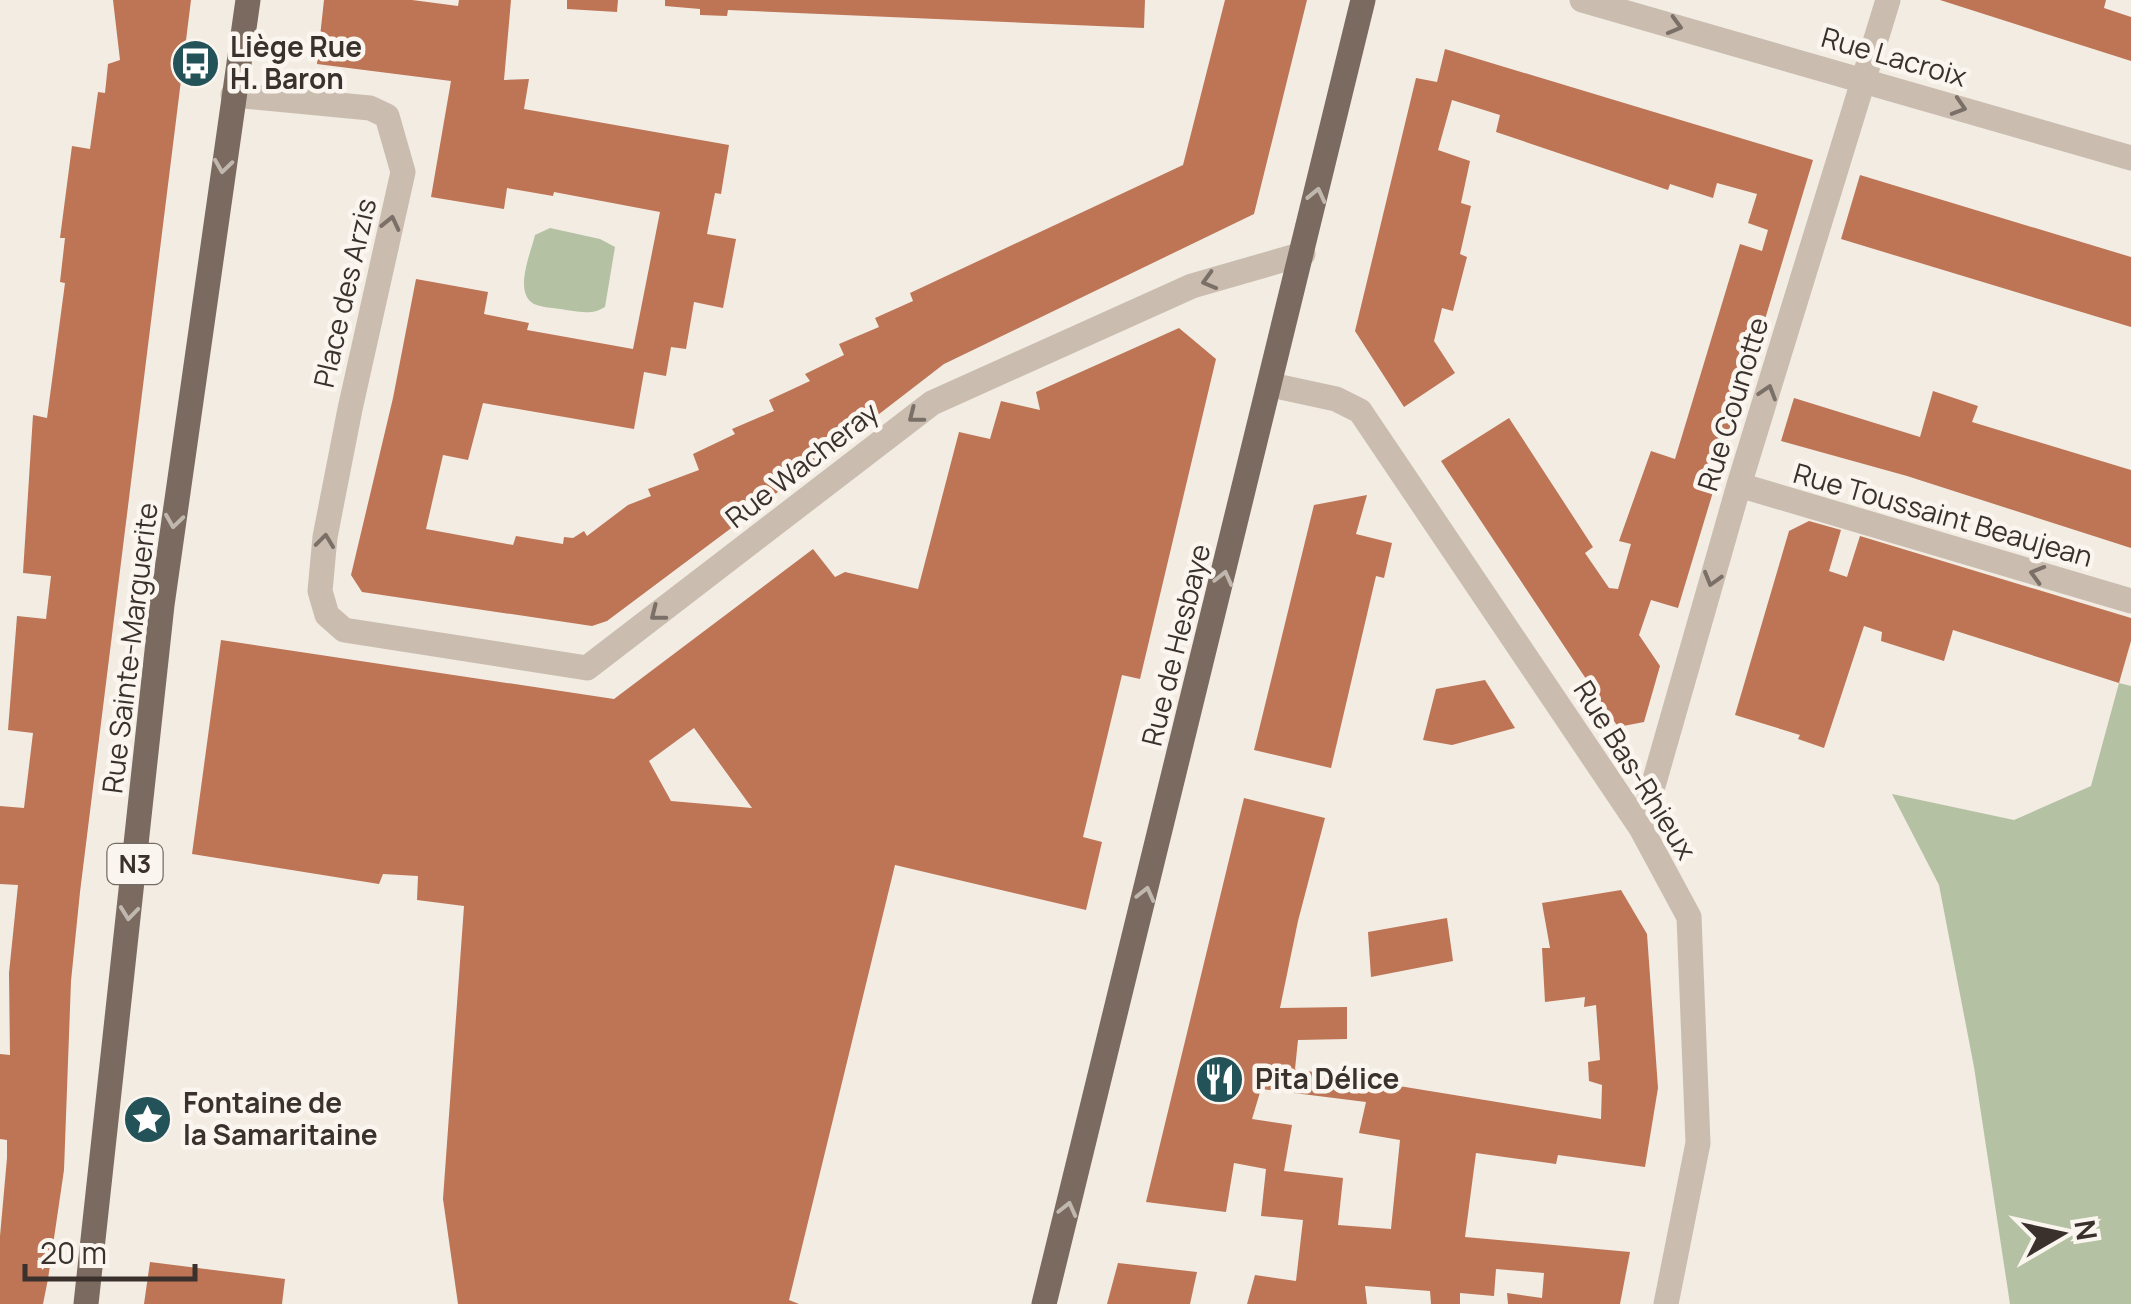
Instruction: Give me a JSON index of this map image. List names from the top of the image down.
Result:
{
  "streets": {
    "main road": ["Rue de Hesbaye", "Rue Sainte-Marguerite", "N3"],
    "street": [
      "Rue Lacroix",
      "Place des Arzis",
      "Rue Counotte",
      "Rue Wacheray",
      "Rue Toussaint Beaujean",
      "Rue Bas-Rhieux"
    ]
  },
  "crossings": [
    ["Rue Lacroix", "Rue Counotte"],
    ["Place des Arzis", "Rue Wacheray"],
    ["Place des Arzis", "Rue Sainte-Marguerite"],
    ["Rue Counotte", "Rue Toussaint Beaujean"],
    ["Rue Counotte", "Rue Bas-Rhieux"],
    ["Rue Wacheray", "Rue de Hesbaye"],
    ["Rue de Hesbaye", "Rue Bas-Rhieux"]
  ],
  "one_way": [
    "Rue Lacroix",
    "Rue Wacheray",
    "Rue Toussaint Beaujean",
    "Rue de Hesbaye",
    "Rue Sainte-Marguerite"
  ],
  "places": {
    "bus stop": ["Liège Rue H. Baron"],
    "restaurant": ["Pita Délice"],
    "place": ["Fontaine de la Samaritaine"]
  },
  "scale_bar": "20 m",
  "north": "right"
}
